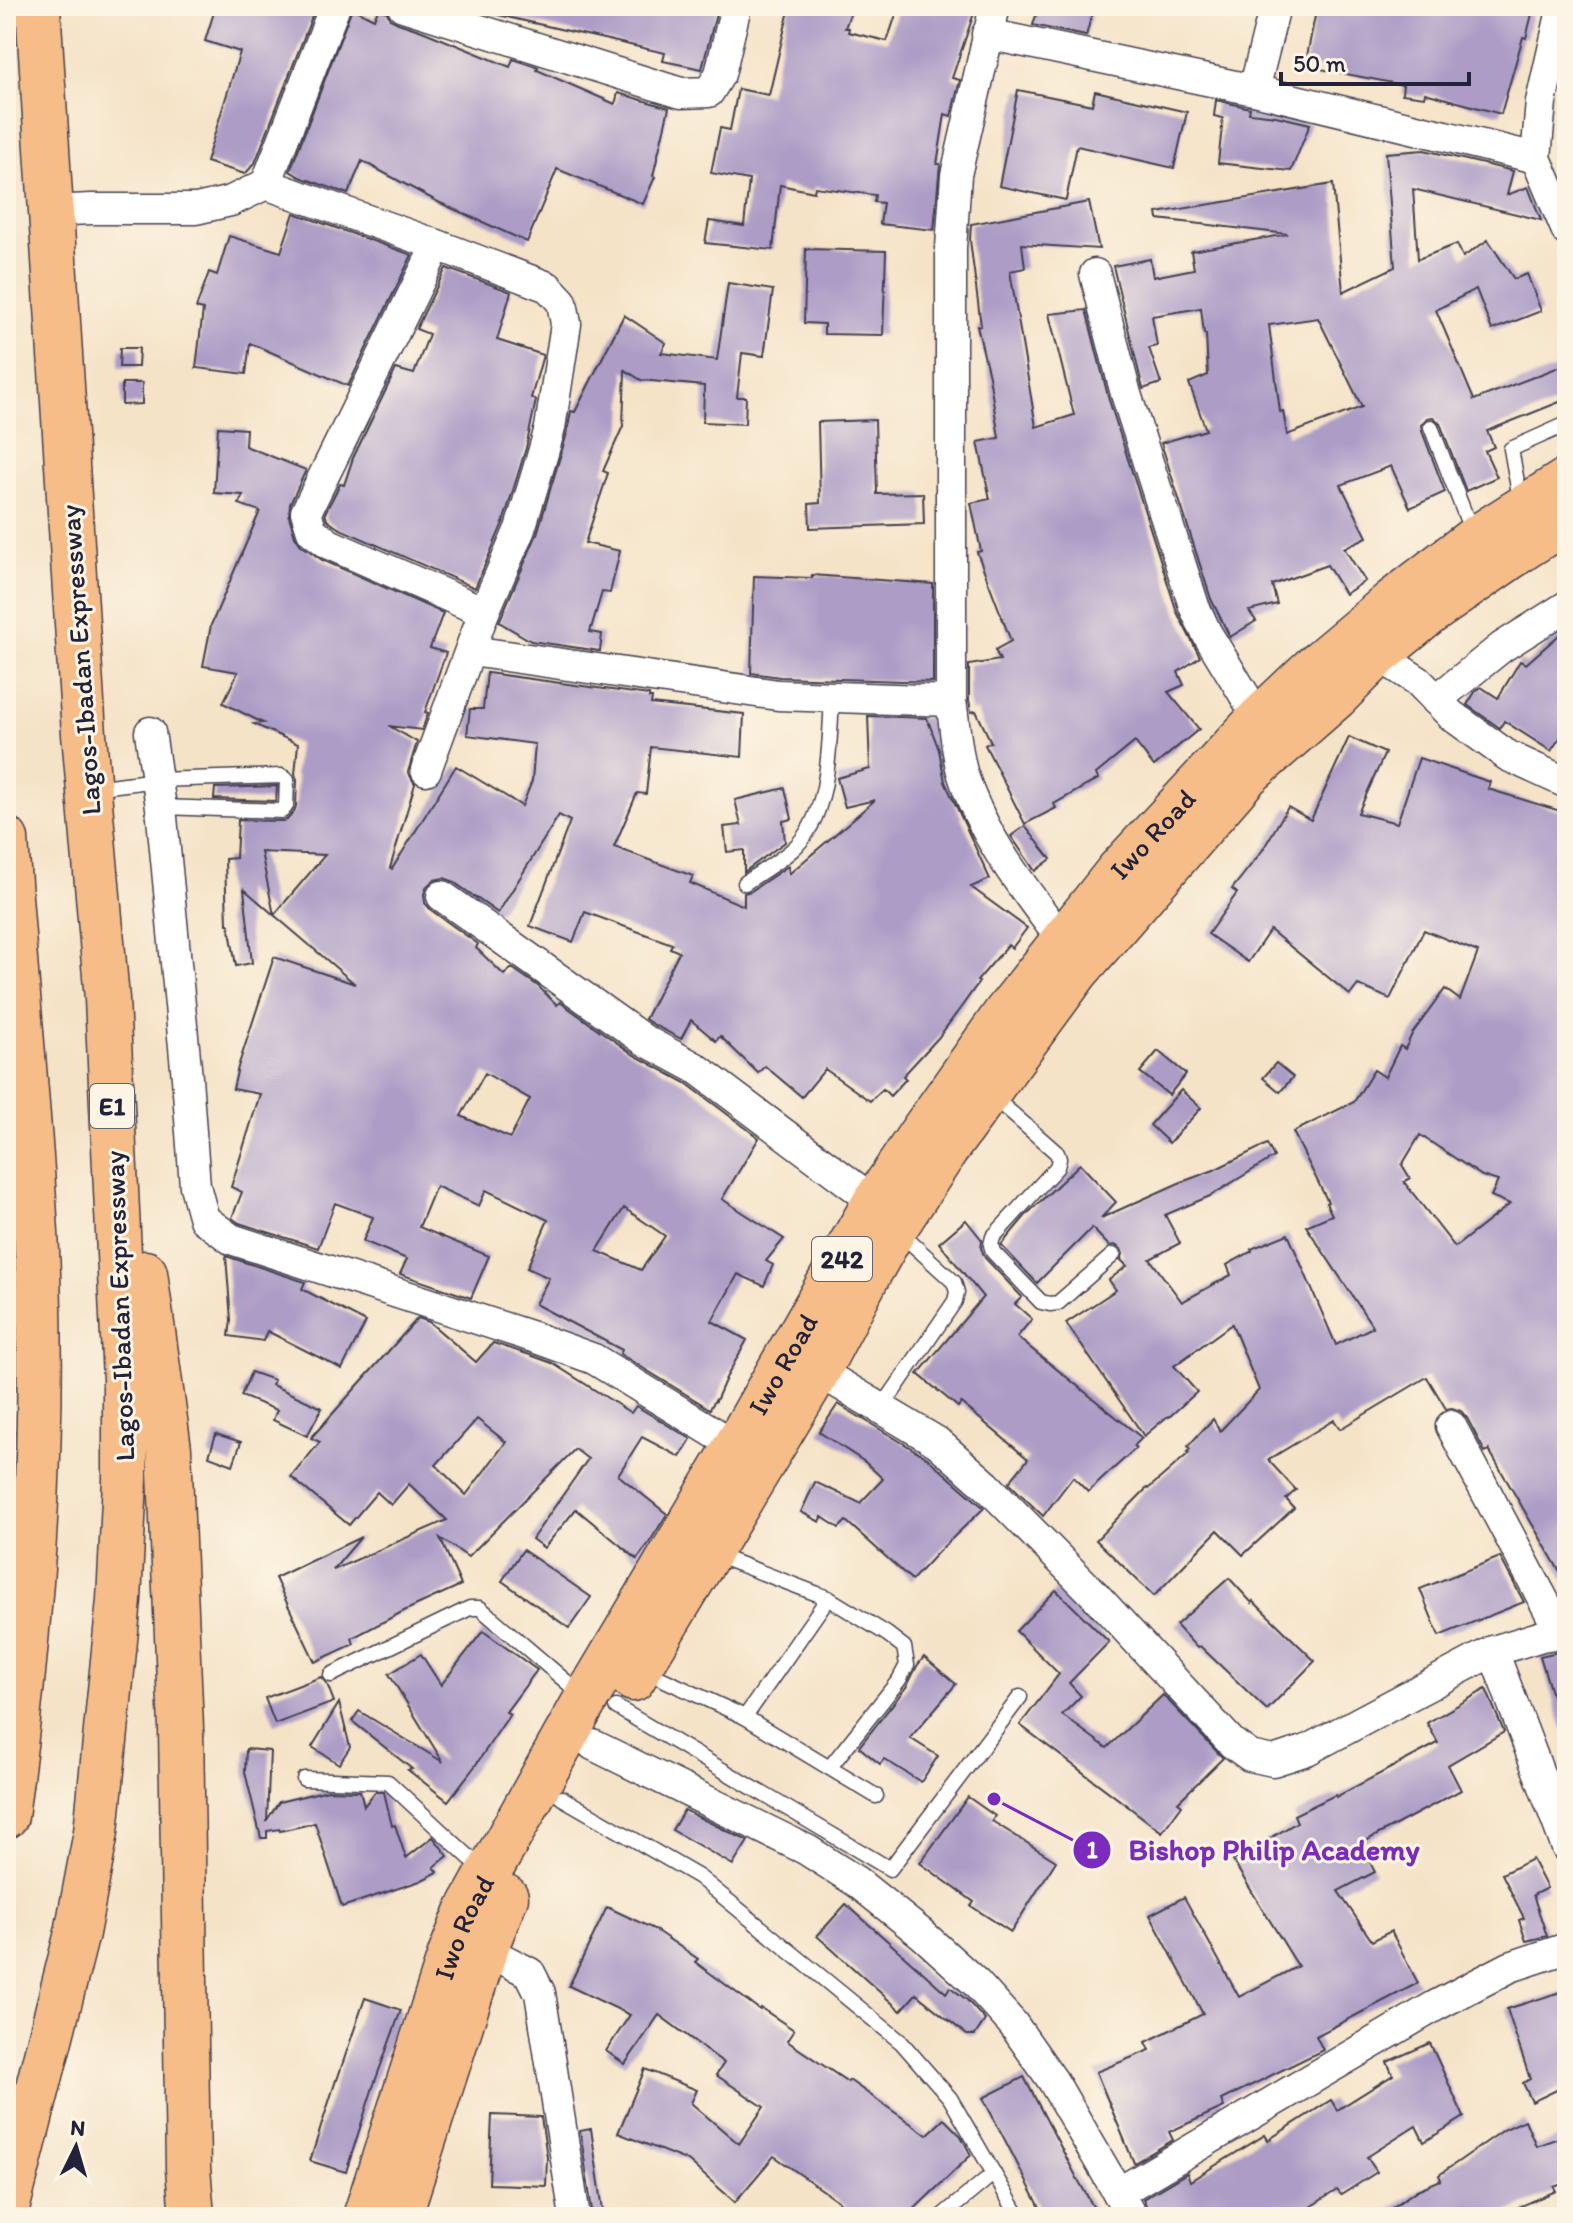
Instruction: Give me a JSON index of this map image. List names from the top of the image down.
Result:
{
  "streets": {
    "main road": [
      "Lagos-Ibadan Expressway",
      "Iwo Road",
      "E1",
      "242"
    ]
  },
  "places": ["Bishop Philip Academy"],
  "scale_bar": "50 m",
  "north": "top"
}
